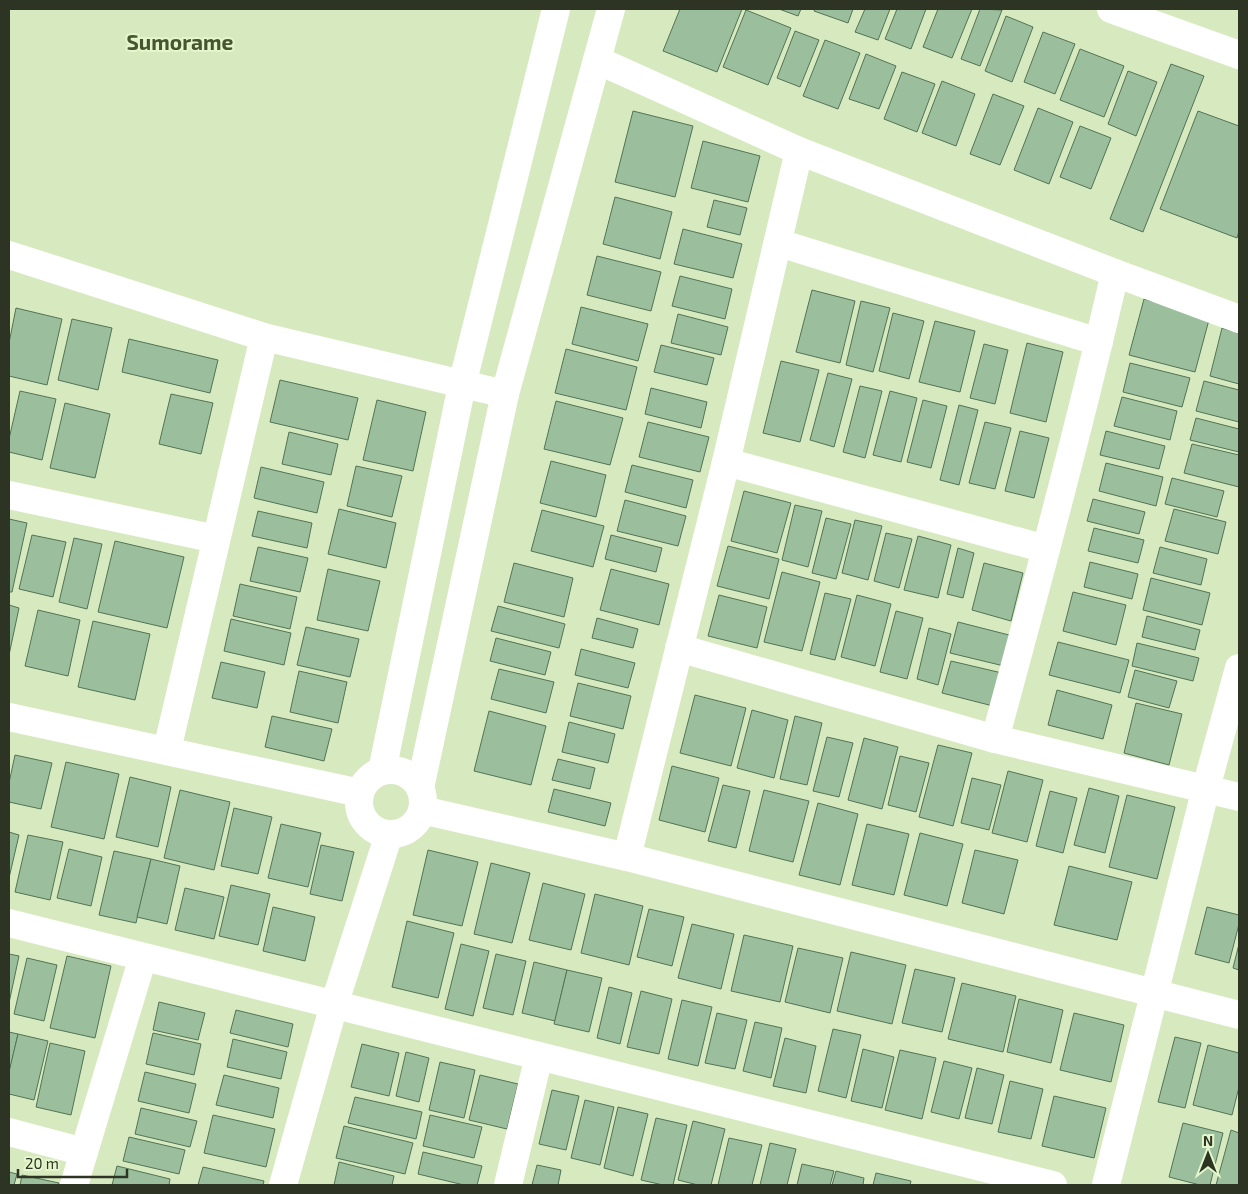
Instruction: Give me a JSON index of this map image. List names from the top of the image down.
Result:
{
  "districts": ["Sumorame"],
  "scale_bar": "20 m",
  "north": "top"
}
